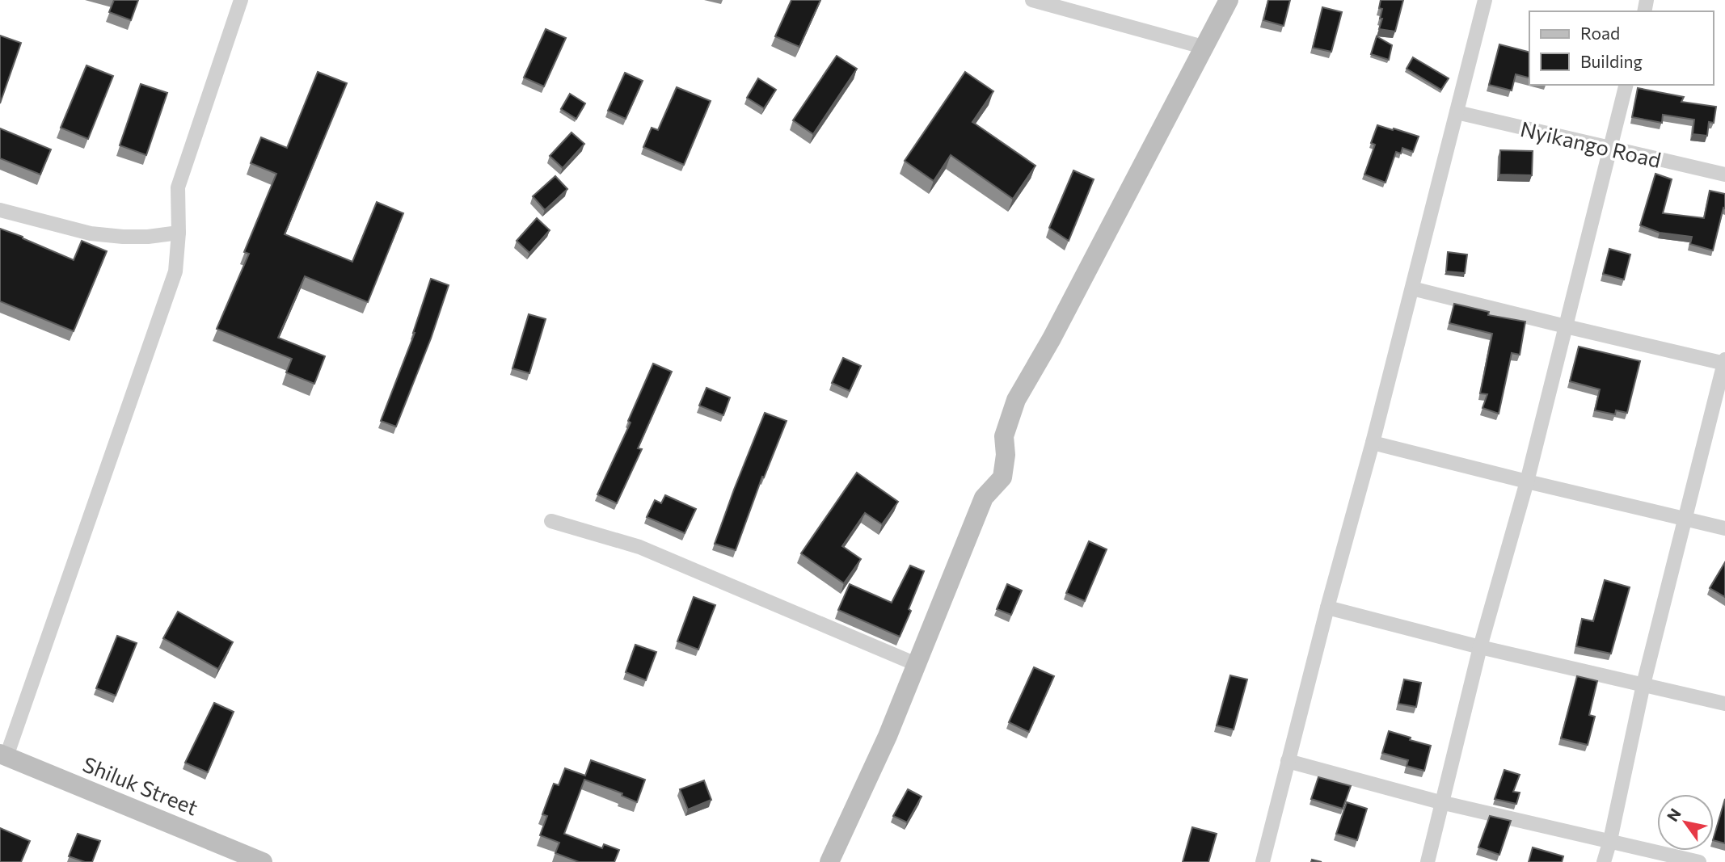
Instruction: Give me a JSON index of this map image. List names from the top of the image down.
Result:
{
  "streets": {
    "street": ["Nyikango Road", "Shiluk Street"]
  },
  "legend": ["Road", "Building"],
  "north": "top left"
}
